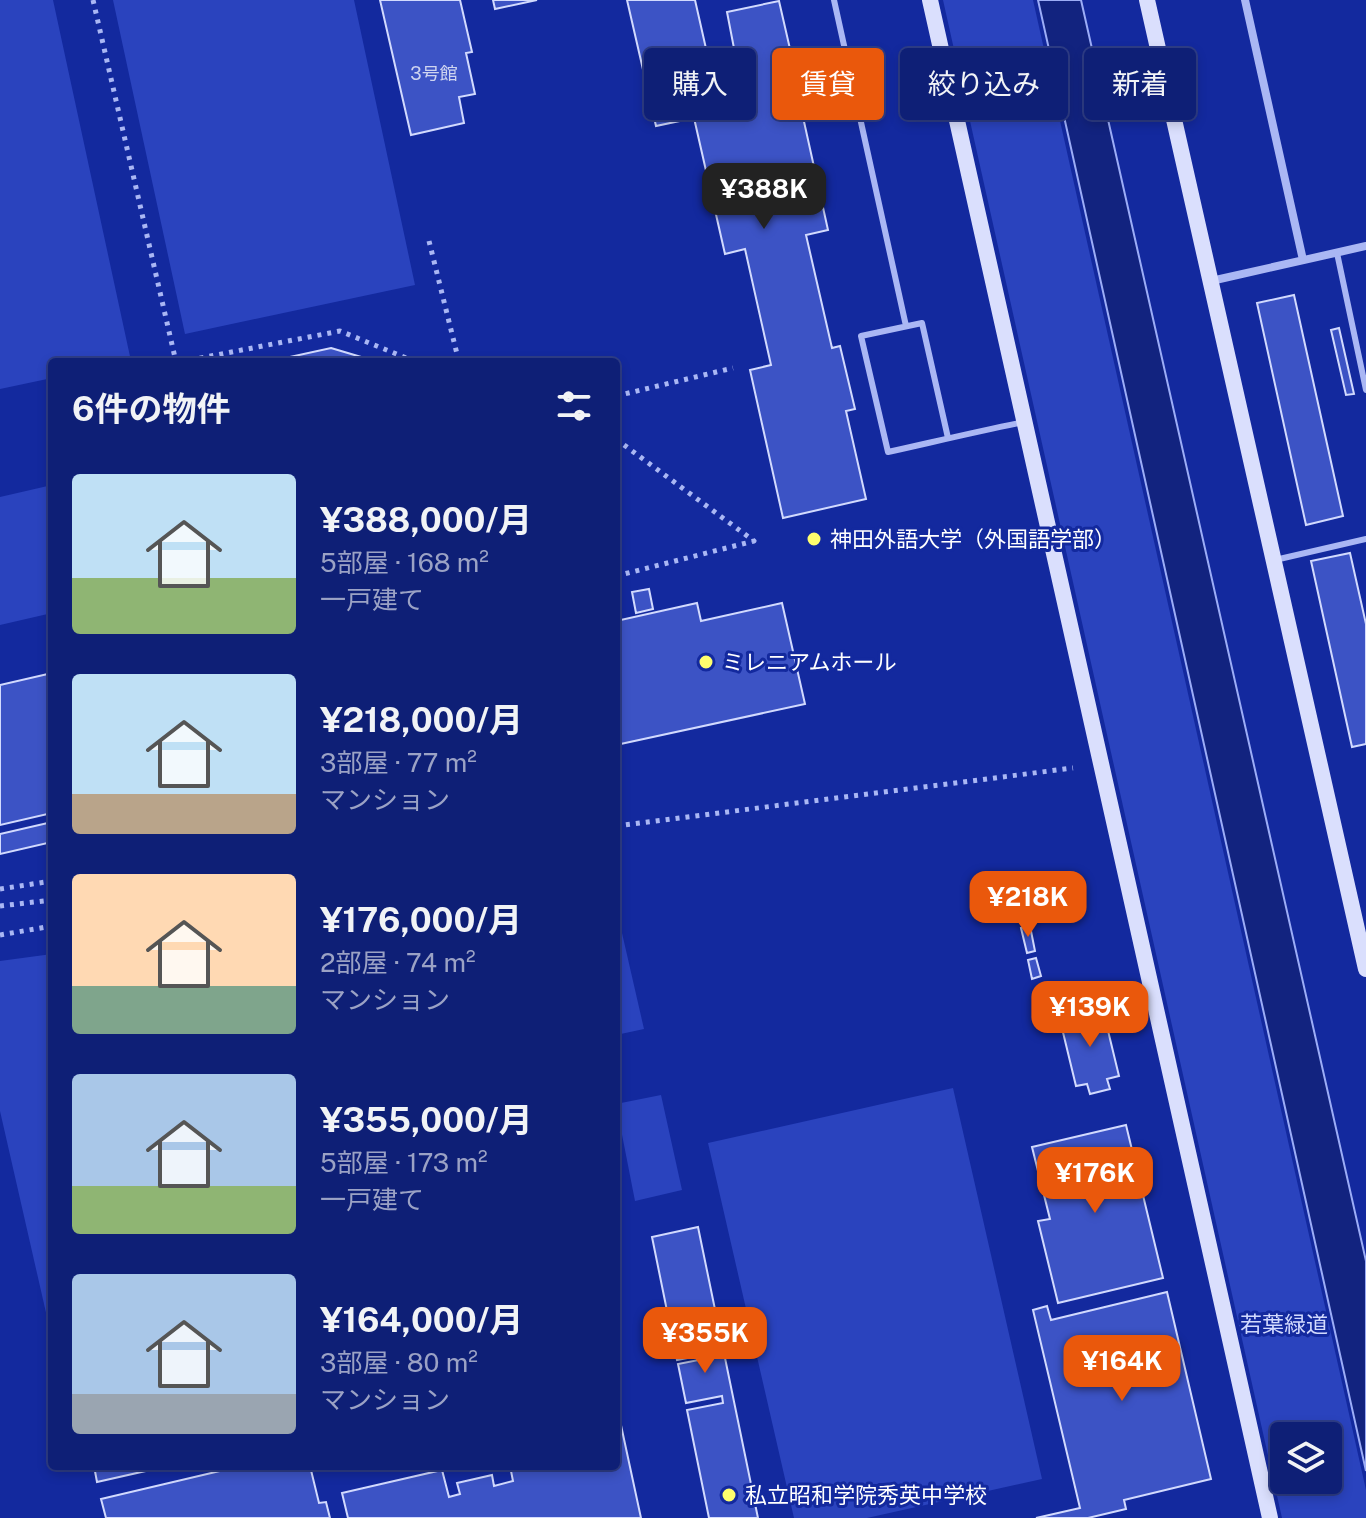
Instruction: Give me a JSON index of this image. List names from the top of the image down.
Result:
{
  "parks": ["若葉緑道"],
  "places": ["神田外語大学（外国語学部）", "ミレニアムホール", "私立昭和学院秀英中学校"],
  "house_numbers": ["3号館"],
  "page": {
    "chip": [
      "購入",
      "賃貸",
      "絞り込み",
      "新着"
    ],
    "price": [
      "¥388K",
      "¥218K",
      "¥139K",
      "¥176K",
      "¥355K",
      "¥164K"
    ],
    "heading": "6件の物件",
    "list": [
      {
        "name": "¥388,000/月",
        "note": "5部屋 · 168 m² · 一戸建て"
      },
      {
        "name": "¥218,000/月",
        "note": "3部屋 · 77 m² · マンション"
      },
      {
        "name": "¥176,000/月",
        "note": "2部屋 · 74 m² · マンション"
      },
      {
        "name": "¥355,000/月",
        "note": "5部屋 · 173 m² · 一戸建て"
      },
      {
        "name": "¥164,000/月",
        "note": "3部屋 · 80 m² · マンション"
      }
    ]
  }
}
